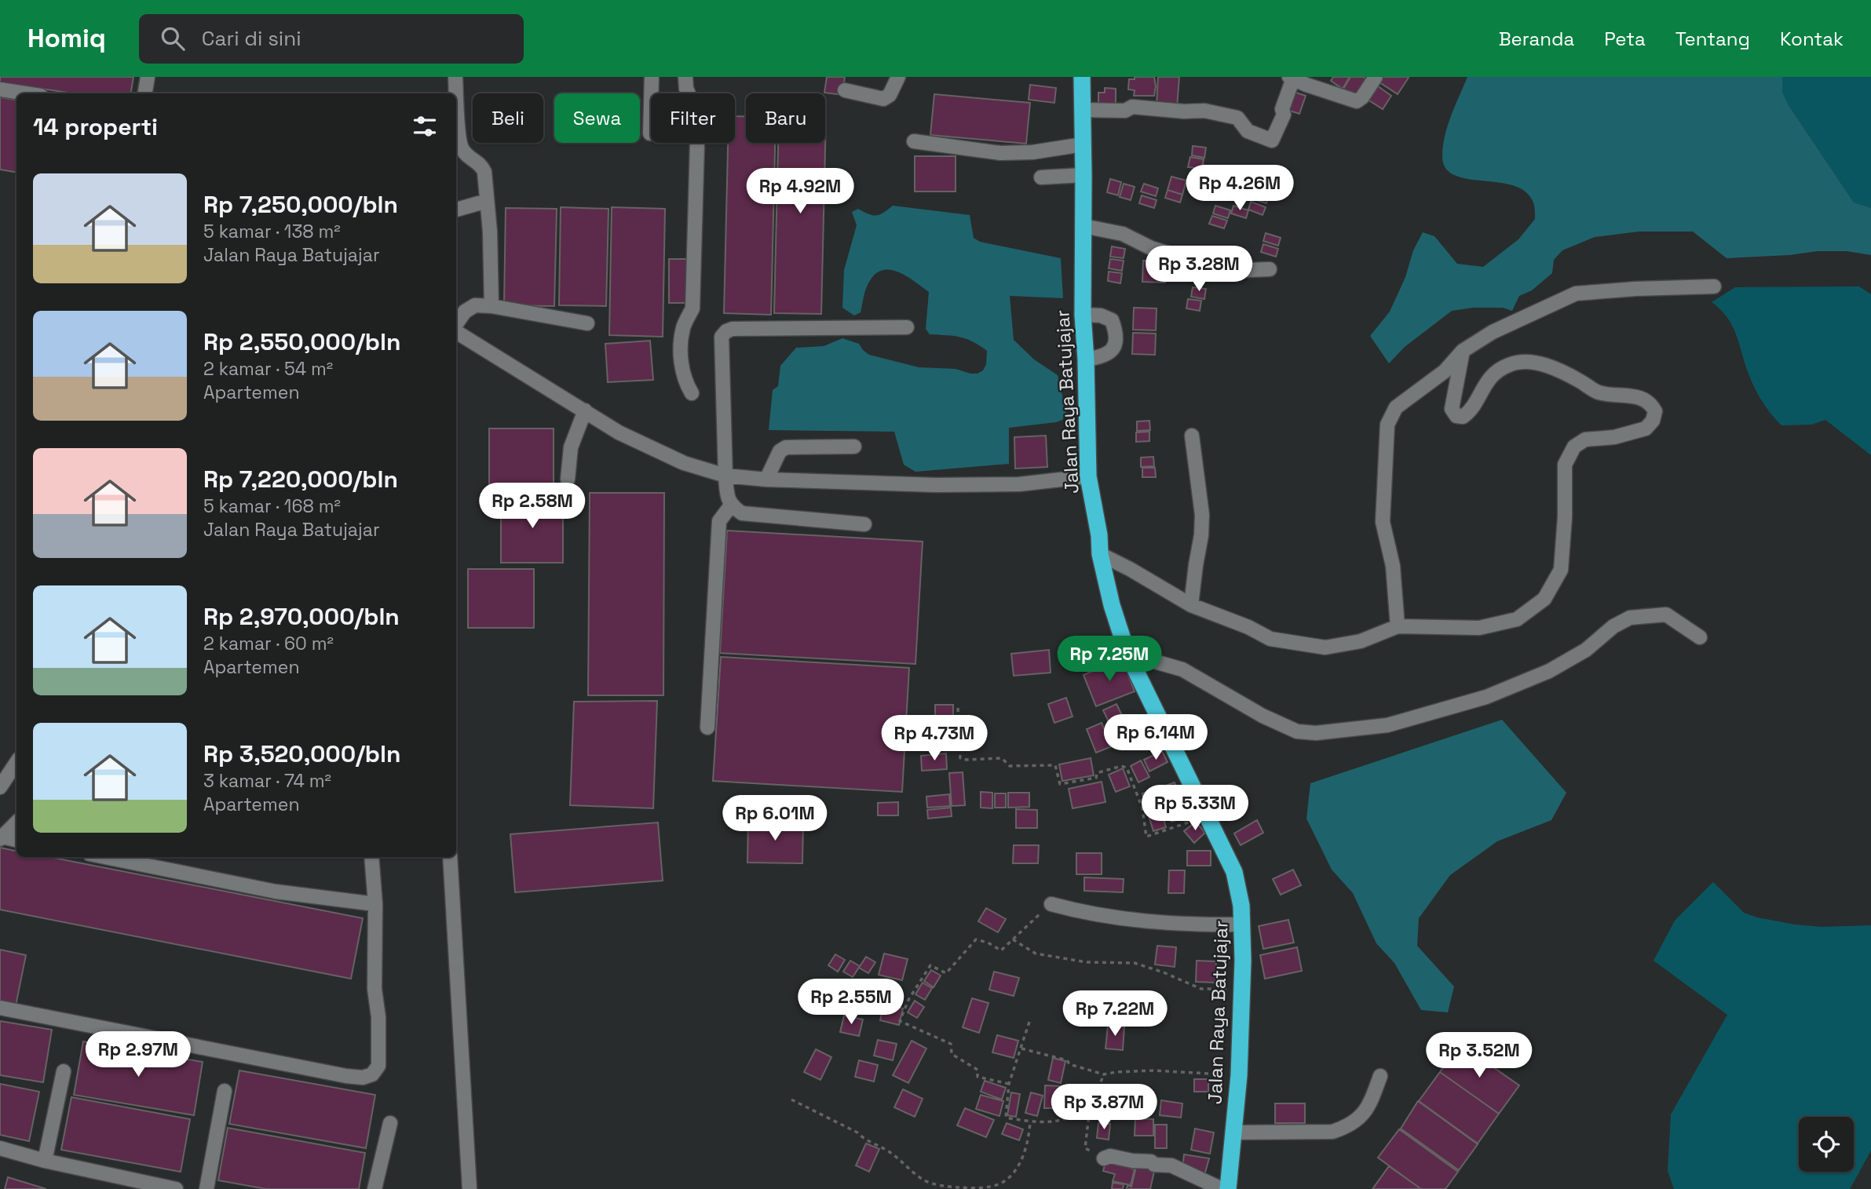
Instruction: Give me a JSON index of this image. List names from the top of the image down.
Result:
{
  "streets": {
    "highway": ["Jalan Raya Batujajar"]
  },
  "page": {
    "header": "Homiq",
    "search": "Cari di sini",
    "nav": [
      "Beranda",
      "Peta",
      "Tentang",
      "Kontak"
    ],
    "chip": [
      "Beli",
      "Sewa",
      "Filter",
      "Baru"
    ],
    "heading": "14 properti",
    "list": [
      {
        "name": "Rp 7,250,000/bln",
        "note": "5 kamar · 138 m² · Jalan Raya Batujajar"
      },
      {
        "name": "Rp 2,550,000/bln",
        "note": "2 kamar · 54 m² · Apartemen"
      },
      {
        "name": "Rp 7,220,000/bln",
        "note": "5 kamar · 168 m² · Jalan Raya Batujajar"
      },
      {
        "name": "Rp 2,970,000/bln",
        "note": "2 kamar · 60 m² · Apartemen"
      },
      {
        "name": "Rp 3,520,000/bln",
        "note": "3 kamar · 74 m² · Apartemen"
      }
    ],
    "price": [
      "Rp 4.26M",
      "Rp 4.92M",
      "Rp 3.28M",
      "Rp 2.58M",
      "Rp 7.25M",
      "Rp 6.14M",
      "Rp 4.73M",
      "Rp 5.33M",
      "Rp 6.01M",
      "Rp 2.55M",
      "Rp 7.22M",
      "Rp 2.97M",
      "Rp 3.52M",
      "Rp 3.87M"
    ]
  }
}
